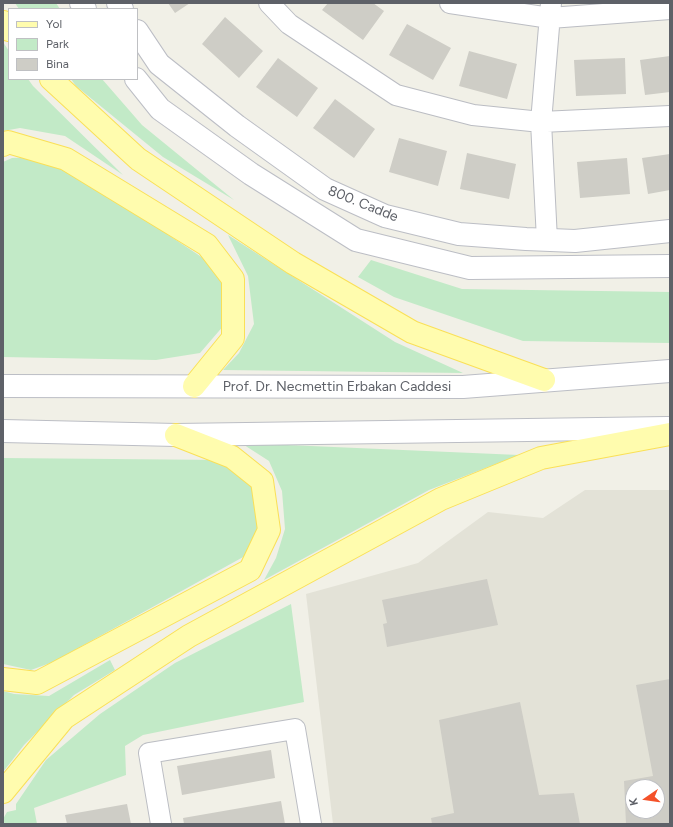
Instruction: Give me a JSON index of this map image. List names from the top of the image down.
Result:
{
  "streets": {
    "main road": ["800. Cadde", "Prof. Dr. Necmettin Erbakan Caddesi"]
  },
  "legend": ["Yol", "Park", "Bina"],
  "north": "left"
}
